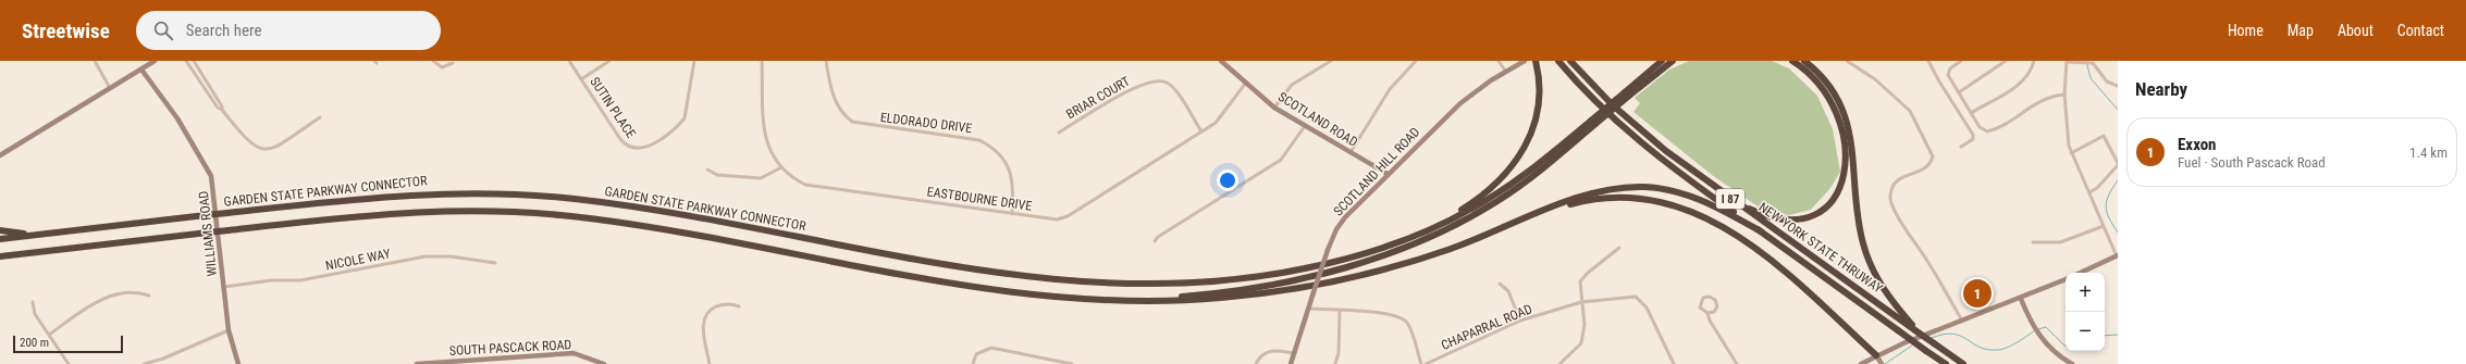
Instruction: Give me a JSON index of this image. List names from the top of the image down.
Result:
{
  "streets": {
    "highway": ["GARDEN STATE PARKWAY CONNECTOR", "I 87", "NEW YORK STATE THRUWAY"],
    "street": [
      "BRIAR COURT",
      "SUTIN PLACE",
      "SCOTLAND ROAD",
      "ELDORADO DRIVE",
      "SCOTLAND HILL ROAD",
      "EASTBOURNE DRIVE",
      "WILLIAMS ROAD",
      "NICOLE WAY",
      "CHAPARRAL ROAD",
      "SOUTH PASCACK ROAD"
    ]
  },
  "crossings": [
    ["BRIAR COURT", "EASTBOURNE DRIVE"],
    ["SCOTLAND ROAD", "SCOTLAND HILL ROAD"],
    ["SCOTLAND ROAD", "EASTBOURNE DRIVE"],
    ["ELDORADO DRIVE", "EASTBOURNE DRIVE"],
    ["WILLIAMS ROAD", "NICOLE WAY"]
  ],
  "scale_bar": "200 m",
  "page": {
    "header": "Streetwise",
    "search": "Search here",
    "nav": [
      "Home",
      "Map",
      "About",
      "Contact"
    ],
    "heading": "Nearby",
    "list": [
      {
        "mark": "1",
        "name": "Exxon",
        "note": "Fuel · South Pascack Road",
        "value": "1.4 km"
      }
    ],
    "map_buttons": ["+", "−"],
    "pins": "1",
    "scale": "200 m"
  }
}
